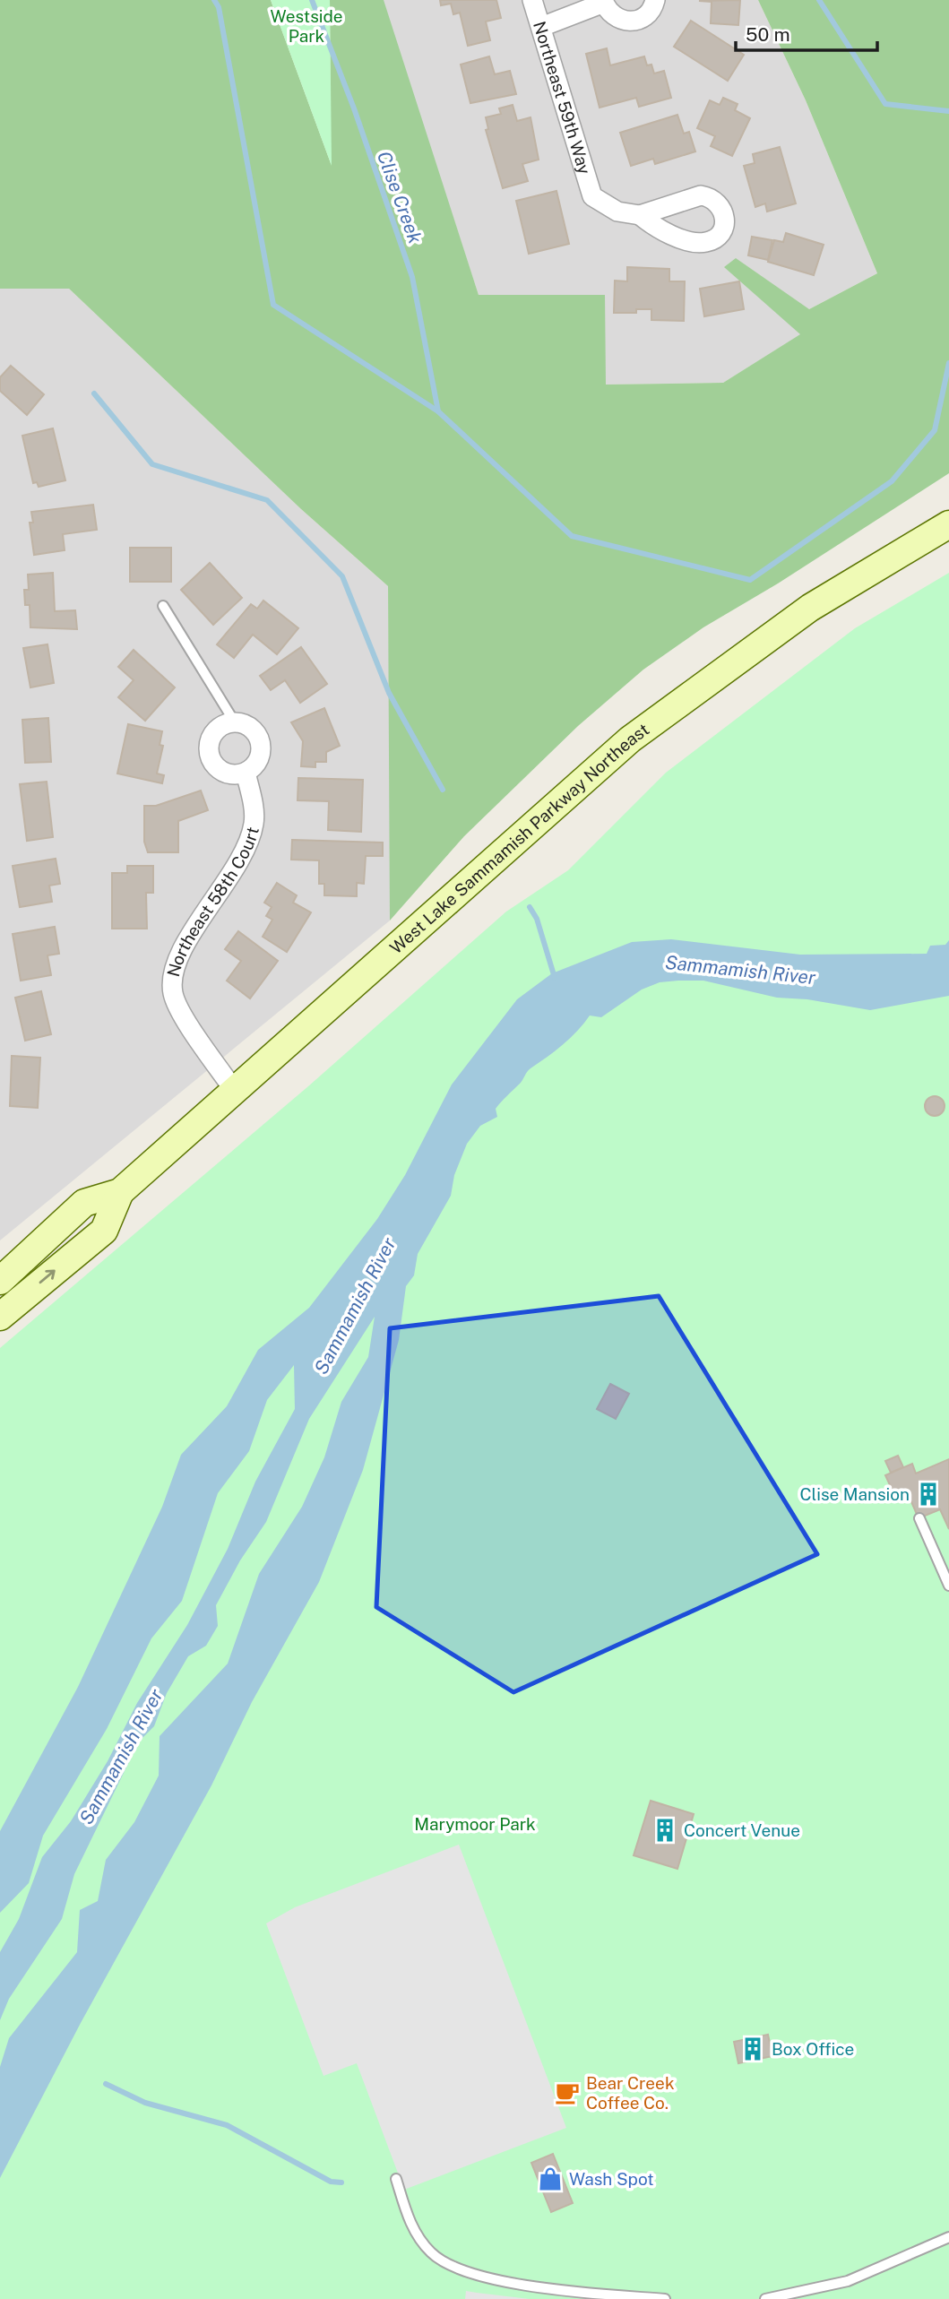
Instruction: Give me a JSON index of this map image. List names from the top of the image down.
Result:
{
  "streets": {
    "main road": ["West Lake Sammamish Parkway Northeast"],
    "street": ["Northeast 59th Way", "Northeast 58th Court"]
  },
  "crossings": [
    ["West Lake Sammamish Parkway Northeast", "Northeast 58th Court"]
  ],
  "water": ["Clise Creek", "Sammamish River"],
  "parks": ["Westside Park", "Marymoor Park"],
  "places": {
    "building": ["Clise Mansion", "Concert Venue", "Box Office"],
    "cafe": ["Bear Creek Coffee Co."],
    "shop": ["Wash Spot"]
  },
  "scale_bar": "50 m"
}
